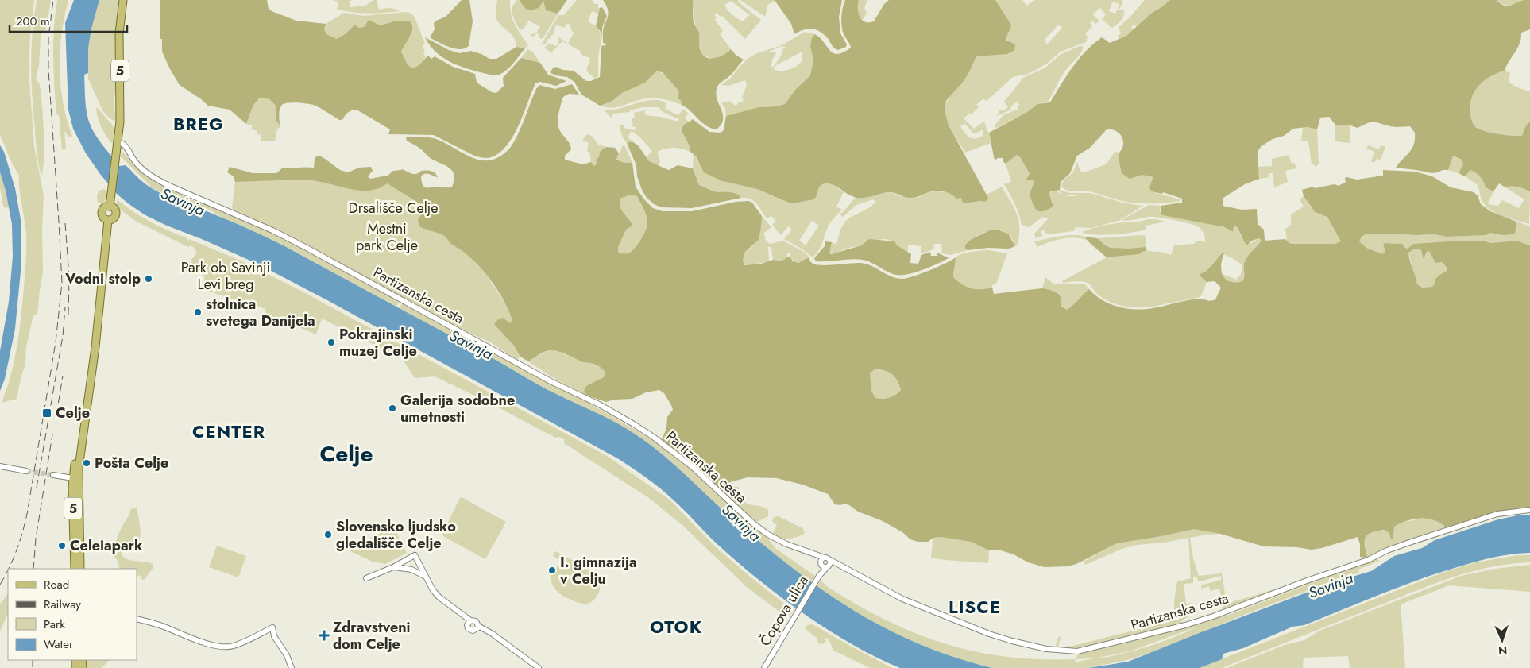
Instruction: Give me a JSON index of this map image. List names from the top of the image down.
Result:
{
  "streets": {
    "main road": ["5"],
    "street": ["Partizanska cesta", "Čopova ulica"]
  },
  "crossings": [
    ["5", "Partizanska cesta"],
    ["Partizanska cesta", "Čopova ulica"]
  ],
  "districts": [
    "BREG",
    "CENTER",
    "Celje",
    "LISCE",
    "OTOK"
  ],
  "water": ["Savinja"],
  "parks": ["Drsališče Celje", "Mestni park Celje", "Park ob Savinji Levi breg"],
  "places": {
    "other": [
      "Vodni stolp",
      "stolnica svetega Danijela",
      "Pokrajinski muzej Celje",
      "Galerija sodobne umetnosti",
      "Pošta Celje",
      "Slovensko ljudsko gledališče Celje",
      "Celeiapark",
      "I. gimnazija v Celju"
    ],
    "transit": ["Celje"],
    "health": ["Zdravstveni dom Celje"]
  },
  "legend": [
    "Road",
    "Railway",
    "Park",
    "Water"
  ],
  "scale_bar": "200 m",
  "north": "bottom"
}
